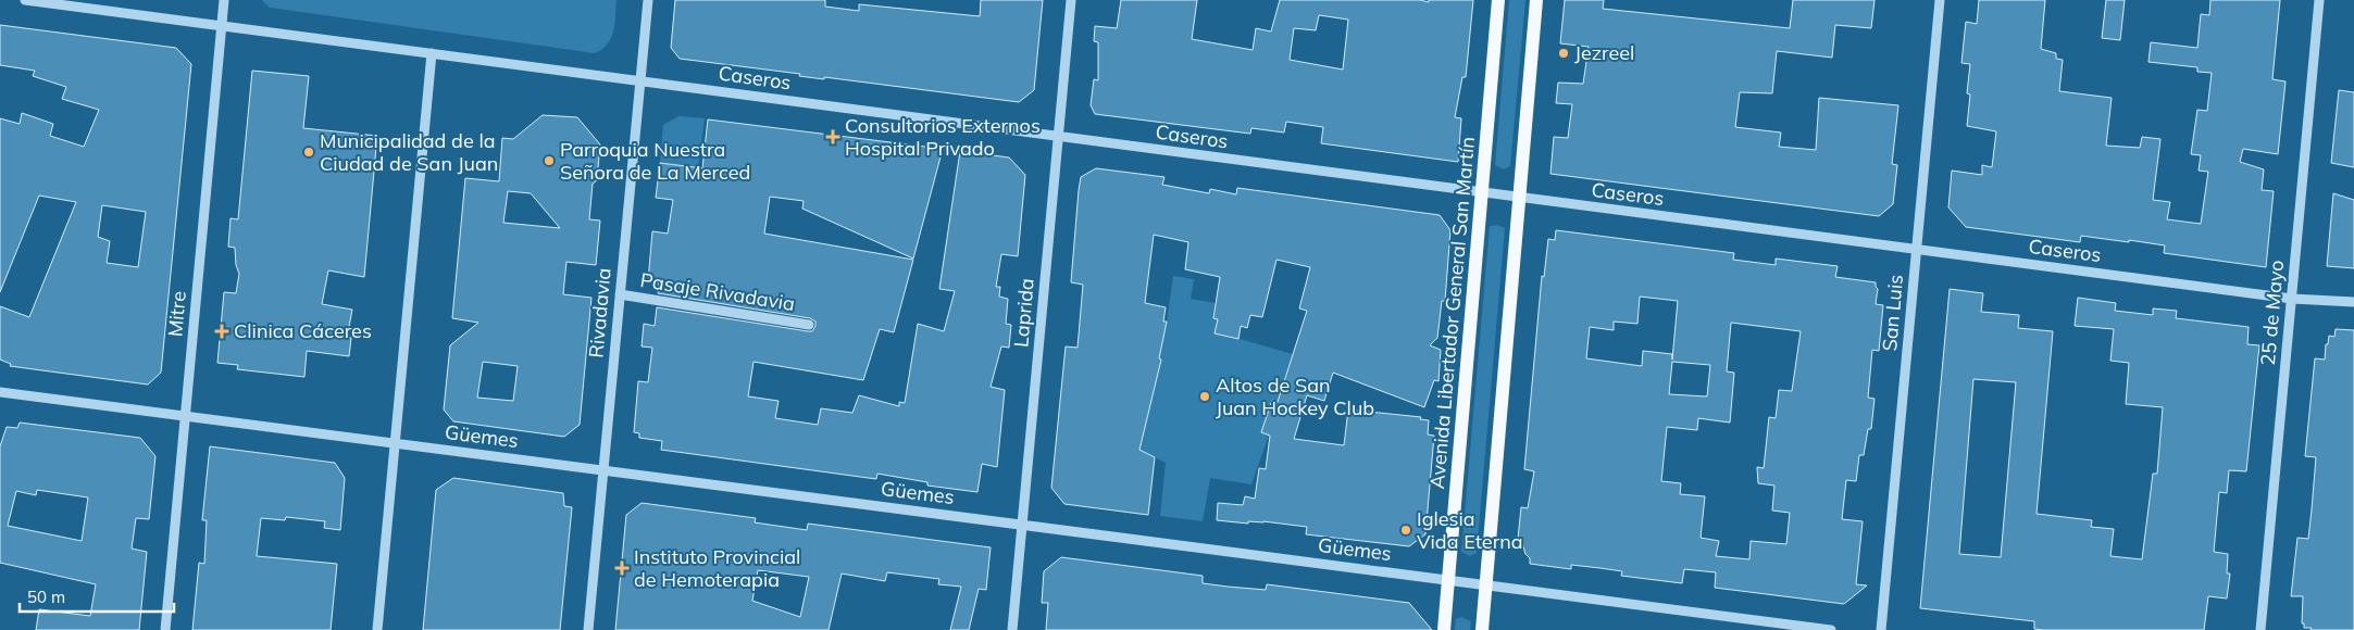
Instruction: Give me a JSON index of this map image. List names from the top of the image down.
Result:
{
  "streets": {
    "main road": ["Avenida Libertador General San Martín"],
    "street": [
      "Caseros",
      "Pasaje Rivadavia",
      "Rivadavia",
      "Laprida",
      "San Luis",
      "25 de Mayo",
      "Mitre",
      "Güemes"
    ]
  },
  "crossings": [
    ["Caseros", "Rivadavia"],
    ["Caseros", "Laprida"],
    ["Caseros", "Avenida Libertador General San Martín"],
    ["Caseros", "San Luis"],
    ["Caseros", "25 de Mayo"],
    ["Caseros", "Mitre"],
    ["Pasaje Rivadavia", "Rivadavia"],
    ["Rivadavia", "Güemes"],
    ["Laprida", "Güemes"],
    ["Avenida Libertador General San Martín", "Güemes"],
    ["Mitre", "Güemes"]
  ],
  "places": {
    "other": [
      "Jezreel",
      "Municipalidad de la Ciudad de San Juan",
      "Parroquia Nuestra Señora de La Merced",
      "Altos de San Juan Hockey Club",
      "Iglesia Vida Eterna"
    ],
    "health": ["Consultorios Externos Hospital Privado", "Clinica Cáceres", "Instituto Provincial de Hemoterapia"]
  },
  "scale_bar": "50 m"
}
